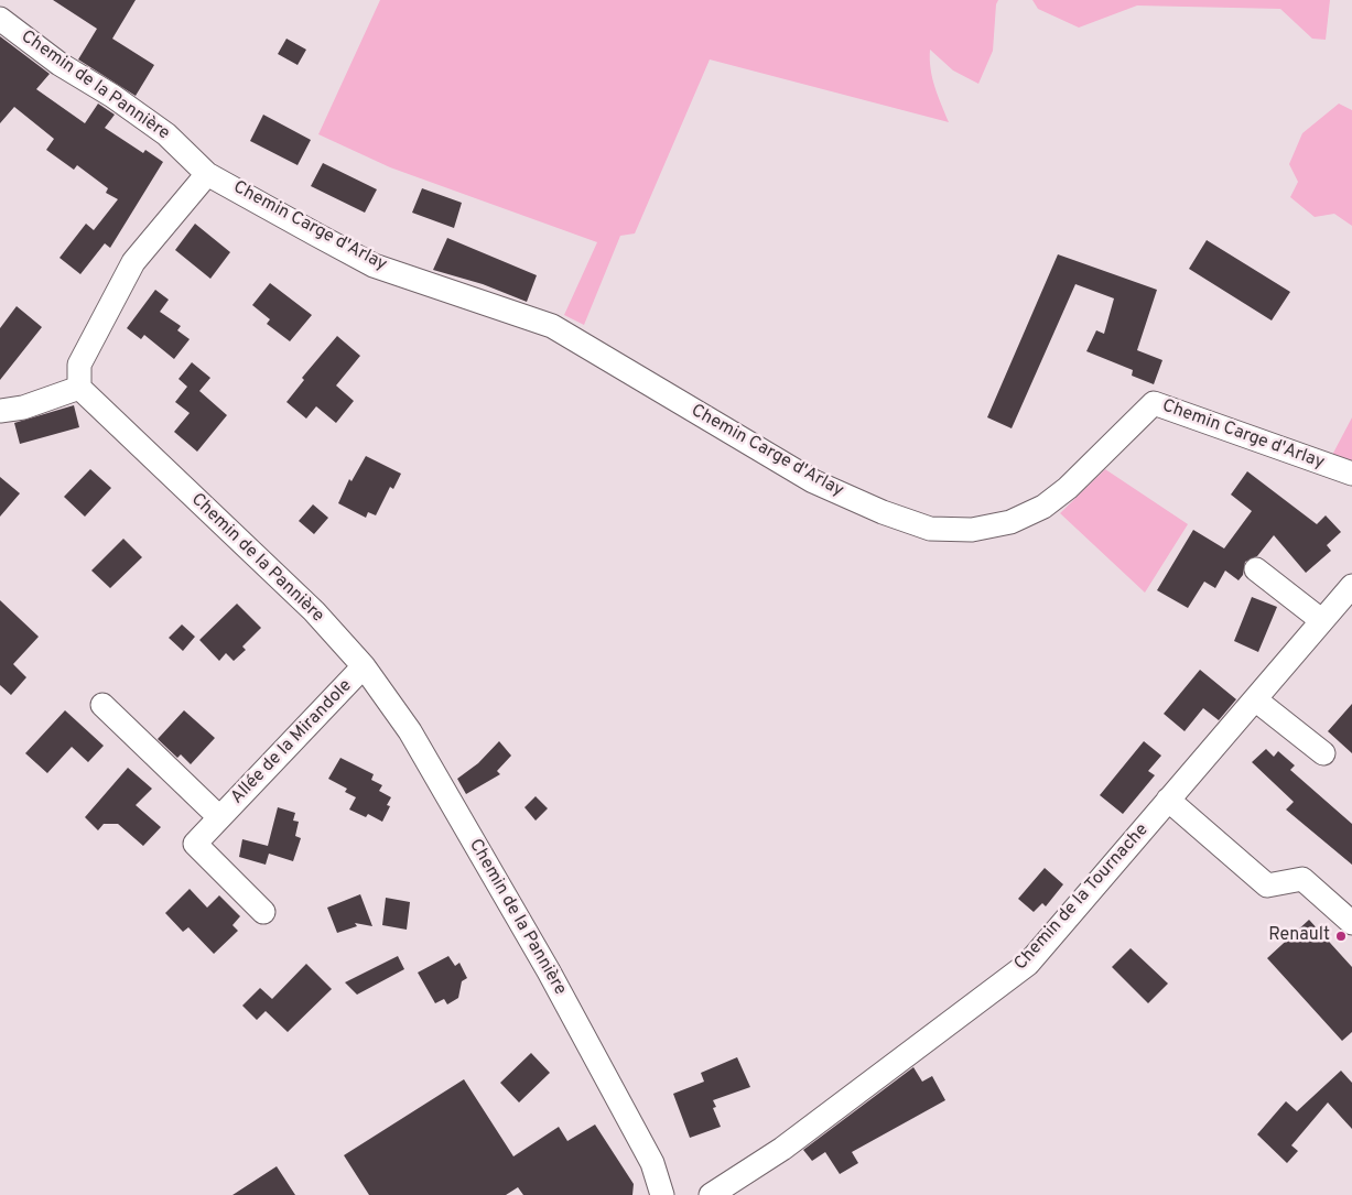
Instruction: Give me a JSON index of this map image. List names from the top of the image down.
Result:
{
  "streets": {
    "street": [
      "Chemin de la Pannière",
      "Chemin Carge d'Arlay",
      "Allée de la Mirandole",
      "Chemin de la Tournache"
    ]
  },
  "crossings": [
    ["Chemin de la Pannière", "Chemin Carge d'Arlay"],
    ["Chemin de la Pannière", "Allée de la Mirandole"]
  ],
  "places": ["Renault"]
}
